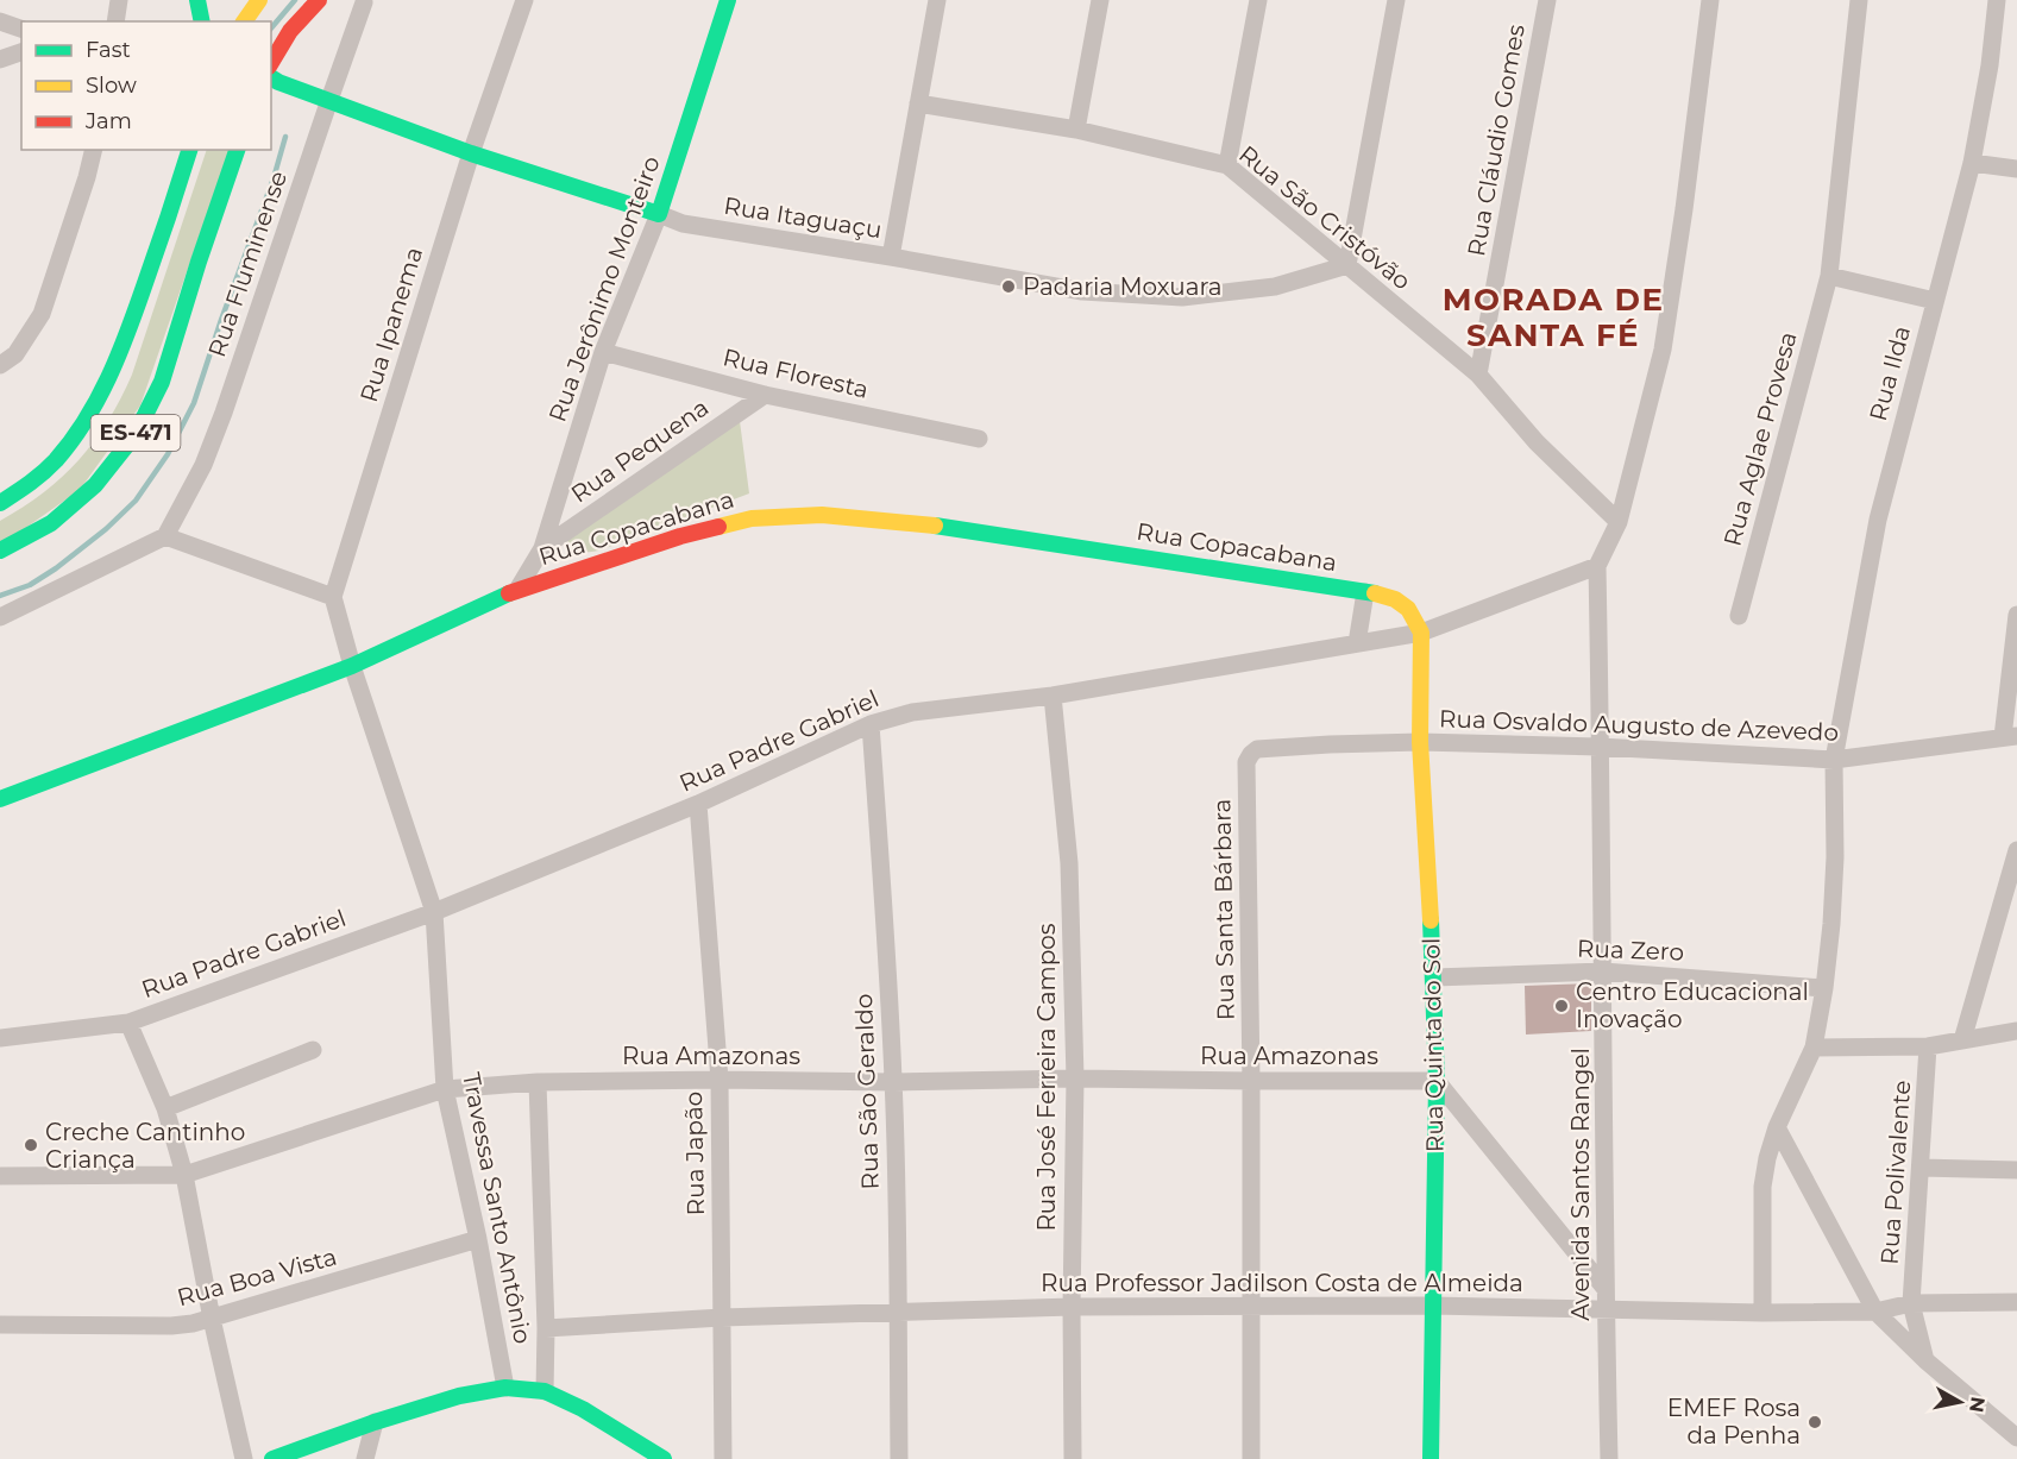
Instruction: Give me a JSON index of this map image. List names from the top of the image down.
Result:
{
  "streets": {
    "street": [
      "Rua Cláudio Gomes",
      "Rua Itaguaçu",
      "Rua São Cristóvão",
      "Rua Fluminense",
      "Rua Jerônimo Monteiro",
      "Rua Ipanema",
      "Rua Floresta",
      "Rua Ilda",
      "ES-471",
      "Rua Aglae Provesa",
      "Rua Pequena",
      "Rua Copacabana",
      "Rua Osvaldo Augusto de Azevedo",
      "Rua Padre Gabriel",
      "Rua Santa Bárbara",
      "Rua Zero",
      "Rua Quinta do Sol",
      "Rua Amazonas",
      "Rua José Ferreira Campos",
      "Rua São Geraldo",
      "Rua Japão",
      "Rua Polivalente",
      "Avenida Santos Rangel",
      "Travessa Santo Antônio",
      "Rua Boa Vista",
      "Rua Professor Jadilson Costa de Almeida"
    ]
  },
  "crossings": [
    ["Rua Cláudio Gomes", "Rua São Cristóvão"],
    ["Rua Itaguaçu", "Rua São Cristóvão"],
    ["Rua Itaguaçu", "Rua Fluminense"],
    ["Rua Itaguaçu", "Rua Jerônimo Monteiro"],
    ["Rua Itaguaçu", "Rua Ipanema"],
    ["Rua Jerônimo Monteiro", "Rua Floresta"],
    ["Rua Jerônimo Monteiro", "Rua Pequena"],
    ["Rua Jerônimo Monteiro", "Rua Copacabana"],
    ["Rua Floresta", "Rua Pequena"],
    ["Rua Ilda", "Rua Osvaldo Augusto de Azevedo"],
    ["Rua Ilda", "Rua Zero"],
    ["Rua Ilda", "Rua Professor Jadilson Costa de Almeida"],
    ["Rua Copacabana", "Rua Padre Gabriel"],
    ["Rua Copacabana", "Rua Quinta do Sol"],
    ["Rua Copacabana", "Travessa Santo Antônio"],
    ["Rua Osvaldo Augusto de Azevedo", "Rua Santa Bárbara"],
    ["Rua Osvaldo Augusto de Azevedo", "Rua Quinta do Sol"],
    ["Rua Osvaldo Augusto de Azevedo", "Avenida Santos Rangel"],
    ["Rua Padre Gabriel", "Rua Quinta do Sol"],
    ["Rua Padre Gabriel", "Rua José Ferreira Campos"],
    ["Rua Padre Gabriel", "Rua São Geraldo"],
    ["Rua Padre Gabriel", "Rua Japão"],
    ["Rua Padre Gabriel", "Avenida Santos Rangel"],
    ["Rua Padre Gabriel", "Travessa Santo Antônio"],
    ["Rua Santa Bárbara", "Rua Amazonas"],
    ["Rua Santa Bárbara", "Rua Professor Jadilson Costa de Almeida"],
    ["Rua Zero", "Rua Quinta do Sol"],
    ["Rua Zero", "Avenida Santos Rangel"],
    ["Rua Quinta do Sol", "Rua Amazonas"],
    ["Rua Quinta do Sol", "Rua Professor Jadilson Costa de Almeida"],
    ["Rua Amazonas", "Rua José Ferreira Campos"],
    ["Rua Amazonas", "Rua São Geraldo"],
    ["Rua Amazonas", "Rua Japão"],
    ["Rua Amazonas", "Travessa Santo Antônio"],
    ["Rua José Ferreira Campos", "Rua Professor Jadilson Costa de Almeida"],
    ["Rua São Geraldo", "Rua Professor Jadilson Costa de Almeida"],
    ["Rua Japão", "Rua Professor Jadilson Costa de Almeida"],
    ["Rua Polivalente", "Rua Professor Jadilson Costa de Almeida"],
    ["Avenida Santos Rangel", "Rua Professor Jadilson Costa de Almeida"],
    ["Travessa Santo Antônio", "Rua Boa Vista"]
  ],
  "districts": ["MORADA DE SANTA FÉ"],
  "places": [
    "Padaria Moxuara",
    "Centro Educacional Inovação",
    "Creche Cantinho Criança",
    "EMEF Rosa da Penha"
  ],
  "legend": ["Fast", "Slow", "Jam"],
  "north": "right"
}
